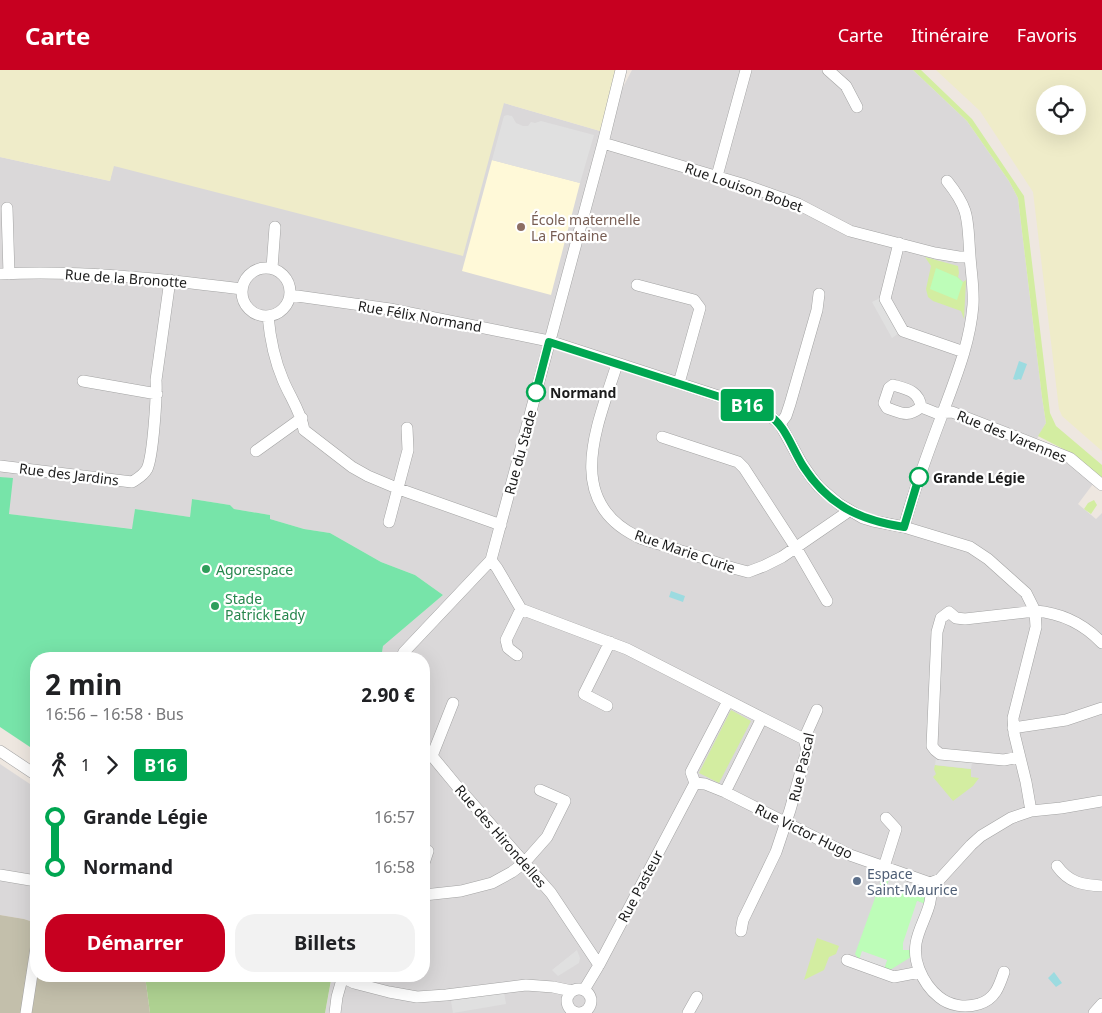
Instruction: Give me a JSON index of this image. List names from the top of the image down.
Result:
{
  "streets": {
    "street": [
      "Rue Louison Bobet",
      "Rue de la Bronotte",
      "Rue Félix Normand",
      "Rue des Varennes",
      "Rue du Stade",
      "Rue des Jardins",
      "Rue Marie Curie",
      "Rue Pascal",
      "Rue Victor Hugo",
      "Rue des Hirondelles",
      "Rue Pasteur"
    ]
  },
  "crossings": [
    ["Rue Louison Bobet", "Rue du Stade"],
    ["Rue de la Bronotte", "Rue Félix Normand"],
    ["Rue de la Bronotte", "Rue des Jardins"],
    ["Rue Félix Normand", "Rue du Stade"],
    ["Rue Félix Normand", "Rue Marie Curie"],
    ["Rue Pascal", "Rue Victor Hugo"],
    ["Rue Victor Hugo", "Rue Pasteur"],
    ["Rue des Hirondelles", "Rue Pasteur"]
  ],
  "places": [
    "École maternelle La Fontaine",
    "Normand",
    "Grande Légie",
    "Agorespace",
    "Stade Patrick Eady",
    "Espace Saint-Maurice"
  ],
  "lines": ["bus line B16"],
  "page": {
    "header": "Carte",
    "nav": ["Carte", "Itinéraire", "Favoris"],
    "on_map": "B16",
    "heading": ["2 min", "16:56 – 16:58 · Bus", "2.90 €"],
    "legs": ["1", "B16"],
    "list": [
      {
        "name": "Grande Légie",
        "value": "16:57"
      },
      {
        "name": "Normand",
        "value": "16:58"
      }
    ],
    "buttons": ["Démarrer", "Billets"]
  }
}
